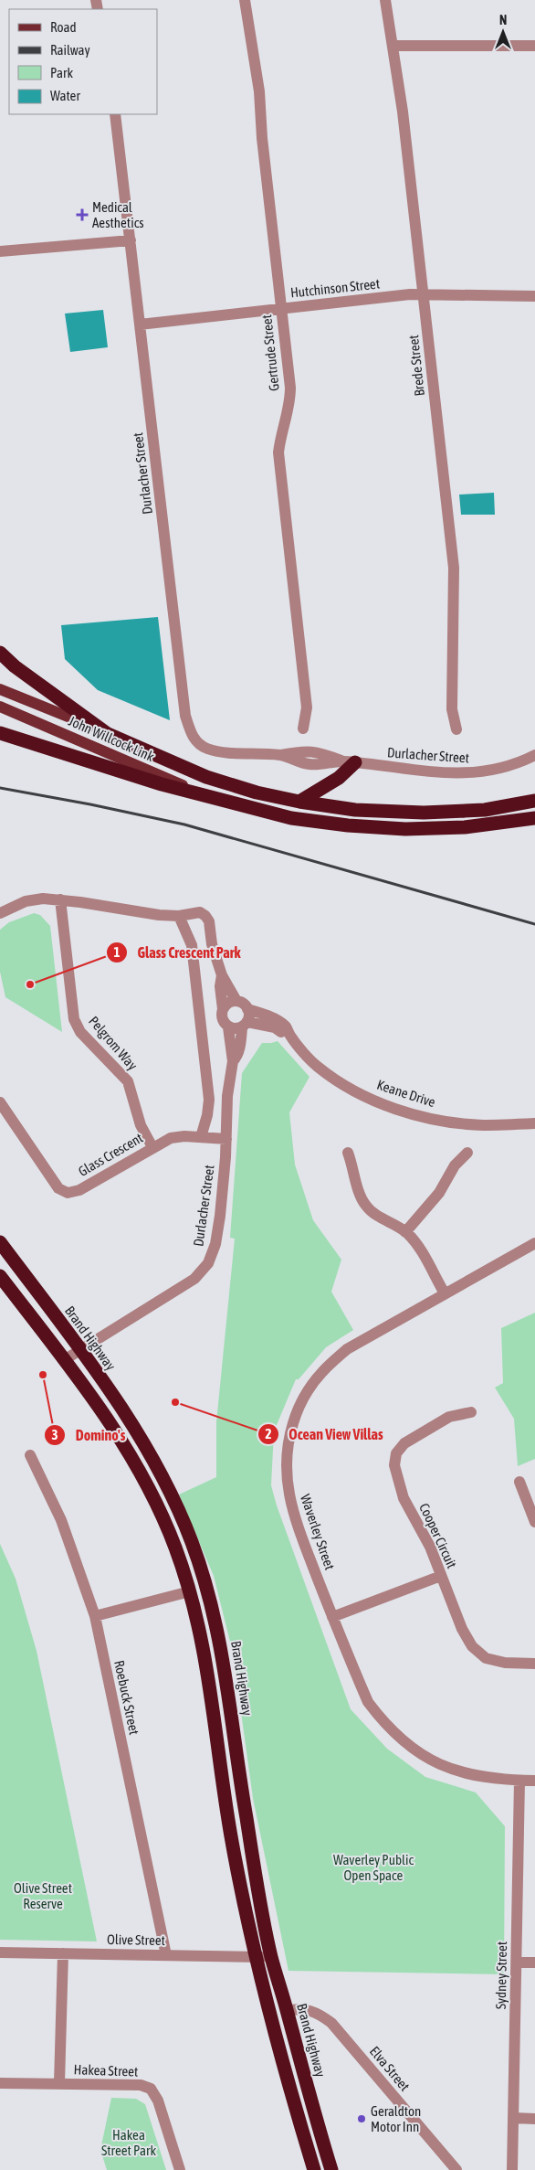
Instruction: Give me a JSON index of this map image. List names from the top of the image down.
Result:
{
  "streets": {
    "highway": ["Brand Highway"],
    "main road": ["John Willcock Link"],
    "street": [
      "Hutchinson Street",
      "Gertrude Street",
      "Brede Street",
      "Durlacher Street",
      "Pelgrom Way",
      "Keane Drive",
      "Glass Crescent",
      "Waverley Street",
      "Cooper Circuit",
      "Roebuck Street",
      "Olive Street",
      "Sydney Street",
      "Elva Street",
      "Hakea Street"
    ]
  },
  "crossings": [
    ["Hutchinson Street", "Gertrude Street"],
    ["Hutchinson Street", "Brede Street"],
    ["Hutchinson Street", "Durlacher Street"],
    ["Durlacher Street", "Keane Drive"],
    ["Durlacher Street", "Glass Crescent"],
    ["Durlacher Street", "Brand Highway"],
    ["Pelgrom Way", "Glass Crescent"],
    ["Brand Highway", "Olive Street"],
    ["Brand Highway", "Elva Street"],
    ["Waverley Street", "Sydney Street"],
    ["Roebuck Street", "Olive Street"]
  ],
  "parks": ["Waverley Public Open Space", "Olive Street Reserve", "Hakea Street Park"],
  "places": {
    "health": ["Medical Aesthetics"],
    "other": [
      "Glass Crescent Park",
      "Domino's",
      "Ocean View Villas",
      "Geraldton Motor Inn"
    ]
  },
  "legend": [
    "Road",
    "Railway",
    "Park",
    "Water"
  ],
  "north": "top"
}
